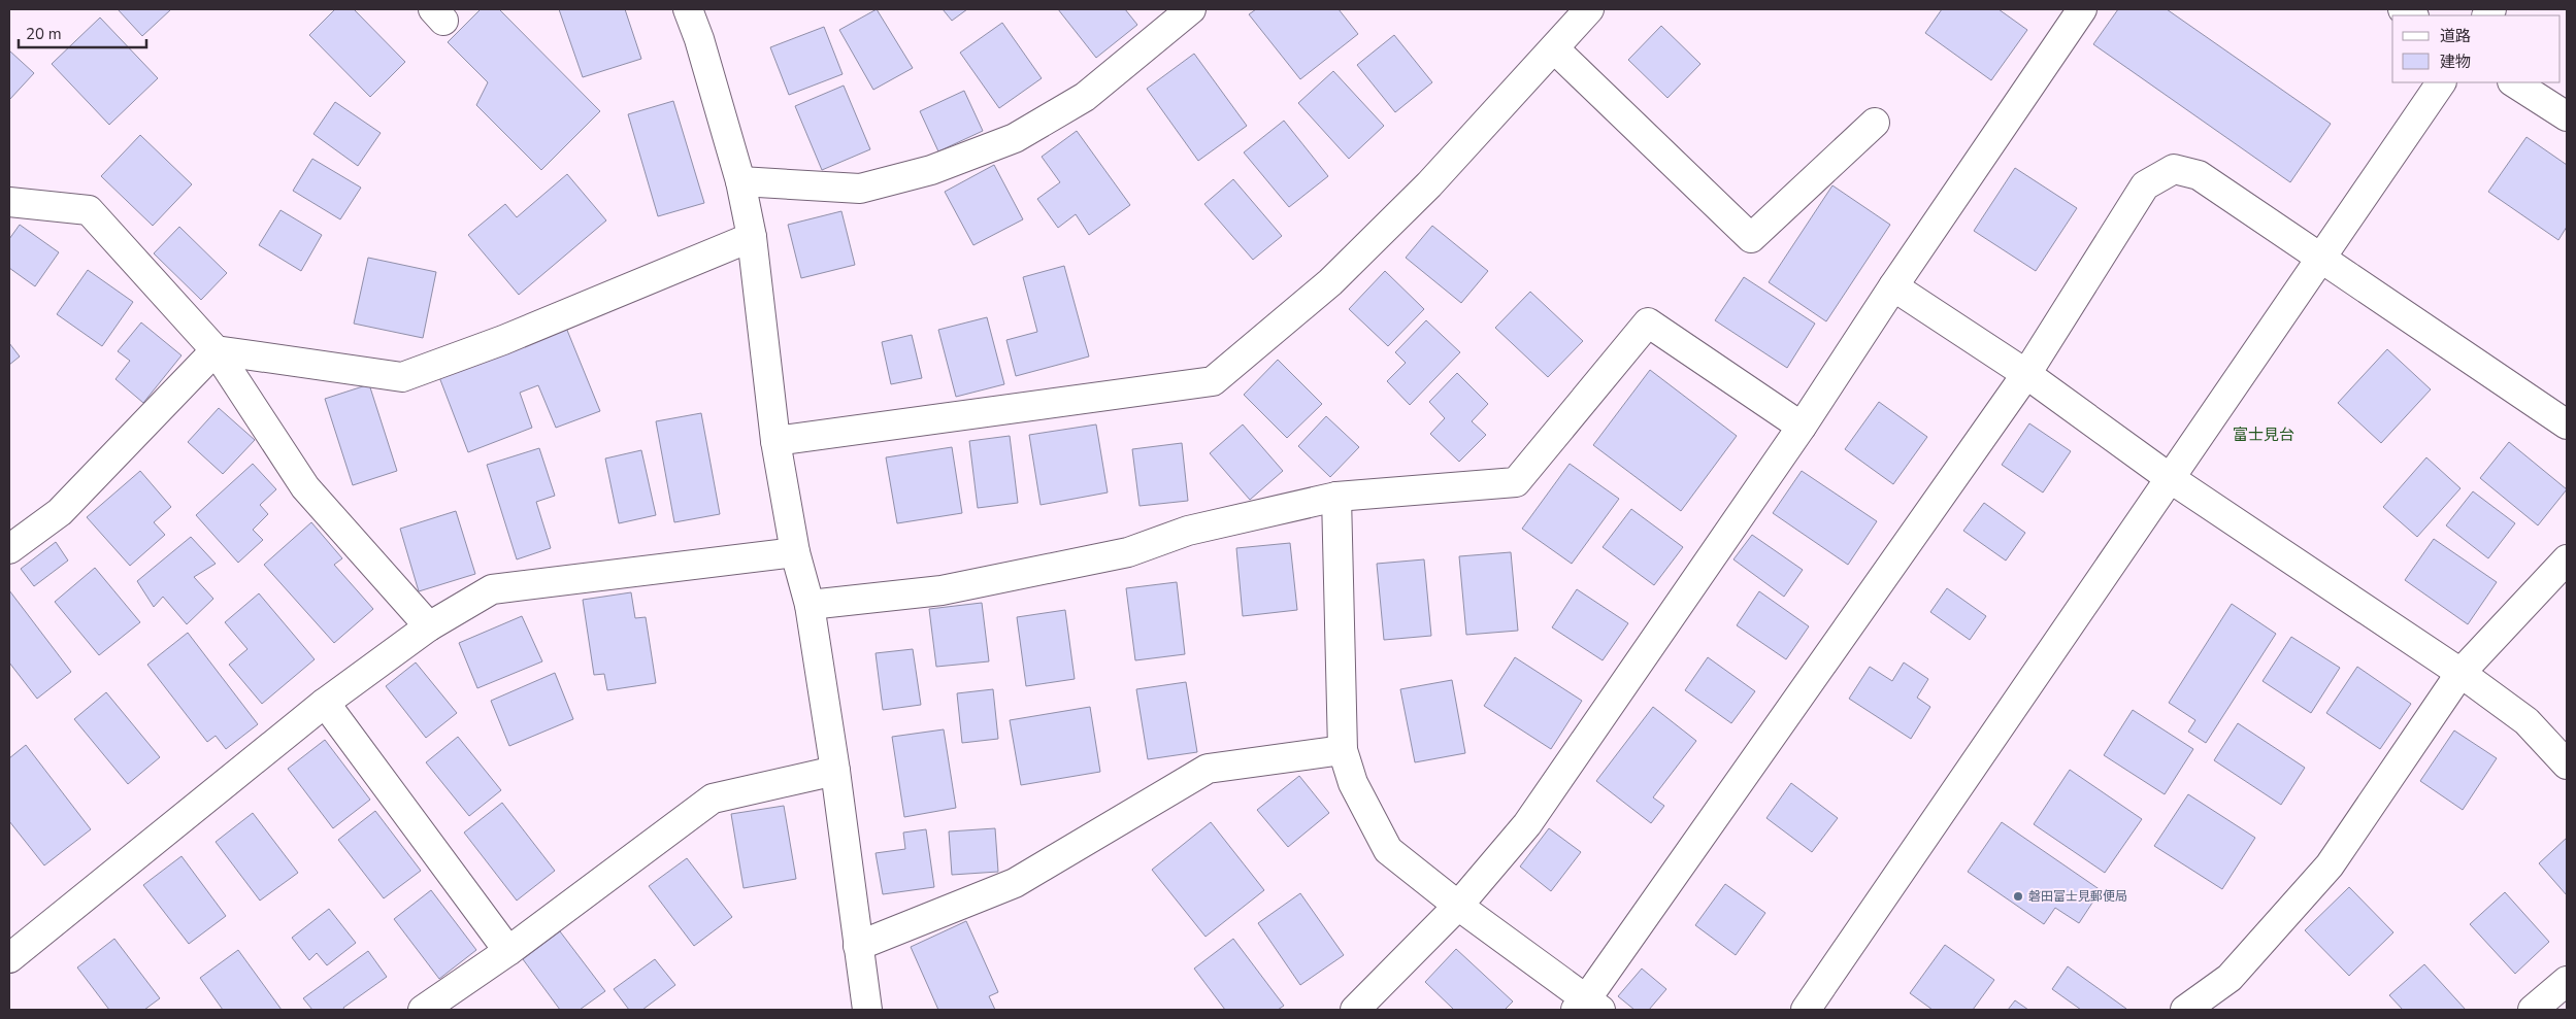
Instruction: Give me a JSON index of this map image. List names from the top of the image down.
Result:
{
  "districts": ["富士見台"],
  "places": ["磐田富士見郵便局"],
  "legend": ["道路", "建物"],
  "scale_bar": "20 m"
}
